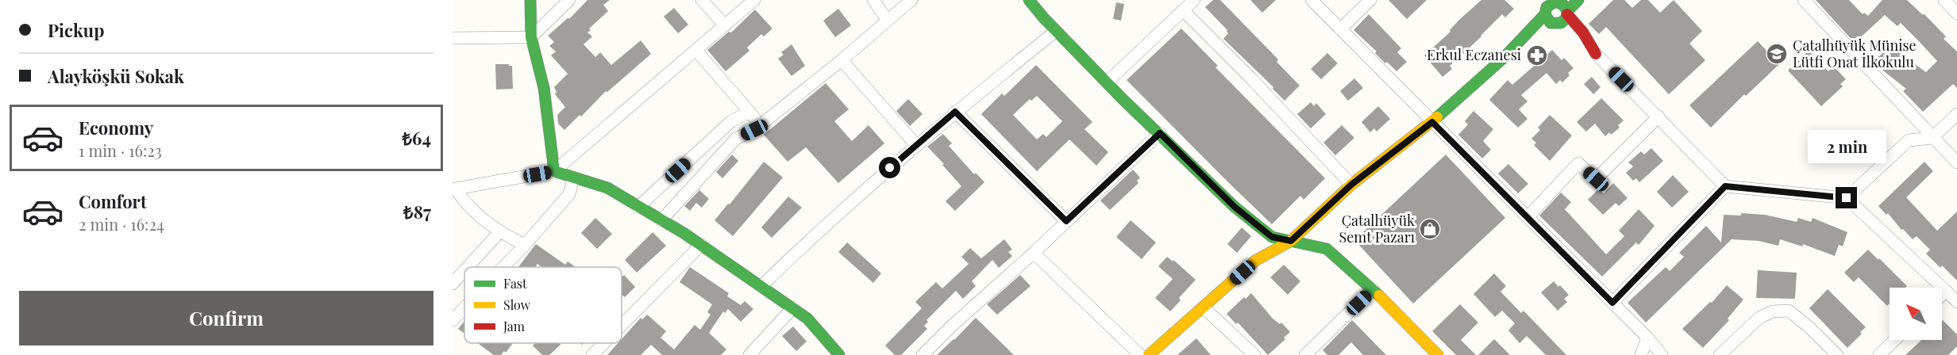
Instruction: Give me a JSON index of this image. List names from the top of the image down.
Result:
{
  "places": {
    "school or university": ["Çatalhüyük Münise Lütfi Onat İlkokulu"],
    "pharmacy": ["Erkul Eczanesi"],
    "shop": ["Çatalhüyük Semt Pazarı"]
  },
  "legend": ["Fast", "Slow", "Jam"],
  "north": "top left",
  "page": {
    "banner": ["Pickup", "Alayköşkü Sokak"],
    "list": [
      {
        "name": "Economy",
        "note": "1 min · 16:23",
        "value": "₺64"
      },
      {
        "name": "Comfort",
        "note": "2 min · 16:24",
        "value": "₺87"
      }
    ],
    "bubble": "2 min",
    "buttons": "Confirm"
  }
}
